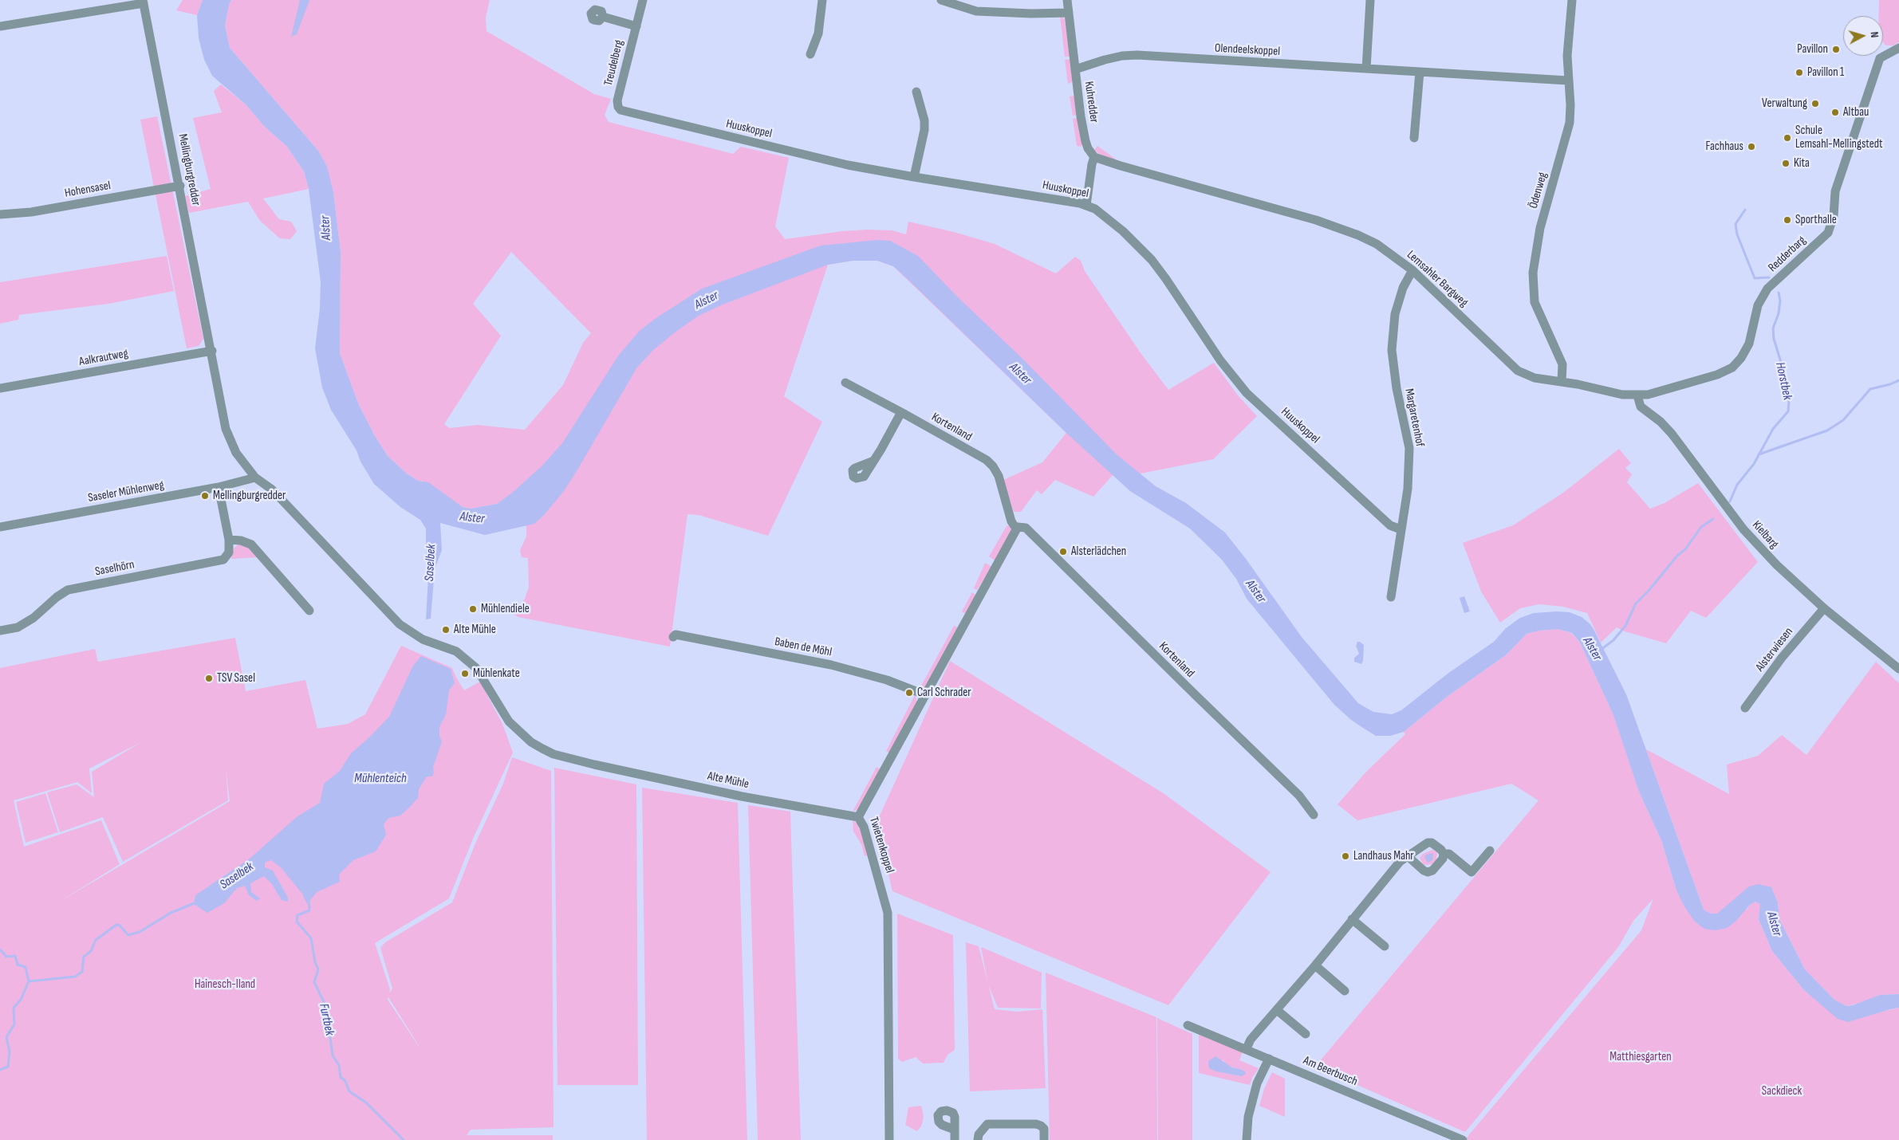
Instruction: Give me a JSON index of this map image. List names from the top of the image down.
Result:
{
  "streets": {
    "street": [
      "Olendeelskoppel",
      "Treudelberg",
      "Kuhredder",
      "Huuskoppel",
      "Mellingburgredder",
      "Hohensasel",
      "Ödenweg",
      "Redderbarg",
      "Lemsahler Bargweg",
      "Aalkrautweg",
      "Margaretenhof",
      "Kortenland",
      "Saseler Mühlenweg",
      "Kielbarg",
      "Saselhörn",
      "Baben de Möhl",
      "Alsterwiesen",
      "Alte Mühle",
      "Twietenkoppel",
      "Am Beerbusch"
    ]
  },
  "crossings": [
    ["Olendeelskoppel", "Kuhredder"],
    ["Olendeelskoppel", "Ödenweg"],
    ["Treudelberg", "Huuskoppel"],
    ["Kuhredder", "Lemsahler Bargweg"],
    ["Huuskoppel", "Margaretenhof"],
    ["Mellingburgredder", "Hohensasel"],
    ["Mellingburgredder", "Aalkrautweg"],
    ["Mellingburgredder", "Saseler Mühlenweg"],
    ["Mellingburgredder", "Alte Mühle"],
    ["Ödenweg", "Lemsahler Bargweg"],
    ["Redderbarg", "Lemsahler Bargweg"],
    ["Redderbarg", "Kielbarg"],
    ["Lemsahler Bargweg", "Margaretenhof"],
    ["Lemsahler Bargweg", "Kielbarg"],
    ["Kortenland", "Twietenkoppel"],
    ["Saseler Mühlenweg", "Saselhörn"],
    ["Saseler Mühlenweg", "Alte Mühle"],
    ["Kielbarg", "Alsterwiesen"],
    ["Baben de Möhl", "Twietenkoppel"],
    ["Alte Mühle", "Twietenkoppel"]
  ],
  "water": [
    "Alster",
    "Horstbek",
    "Saselbek",
    "Mühlenteich",
    "Furtbek"
  ],
  "parks": ["Hainesch-Iland", "Matthiesgarten", "Sackdieck"],
  "places": [
    "Pavillon",
    "Pavillon 1",
    "Verwaltung",
    "Altbau",
    "Schule Lemsahl-Mellingstedt",
    "Fachhaus",
    "Kita",
    "Sporthalle",
    "Mellingburgredder",
    "Alsterlädchen",
    "Mühlendiele",
    "Alte Mühle",
    "Mühlenkate",
    "TSV Sasel",
    "Carl Schrader",
    "Landhaus Mahr"
  ],
  "north": "right"
}
